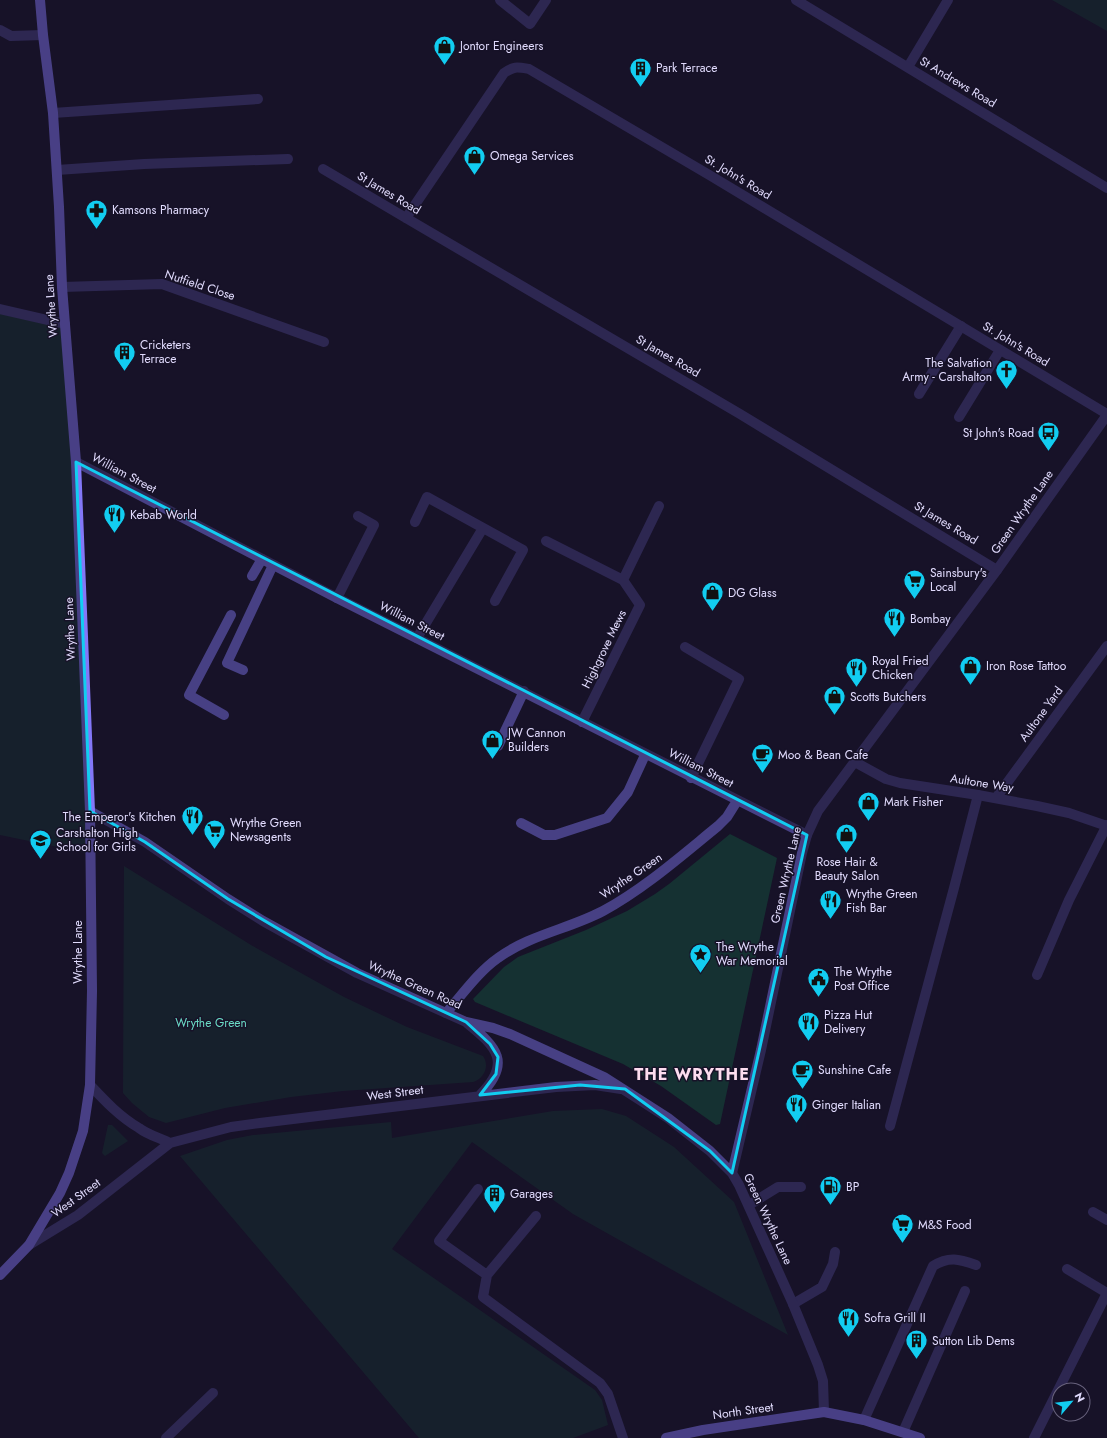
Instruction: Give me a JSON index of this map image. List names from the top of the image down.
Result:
{
  "streets": {
    "main road": ["Wrythe Lane", "West Street", "North Street"],
    "street": [
      "St Andrews Road",
      "St. John's Road",
      "St James Road",
      "Nutfield Close",
      "William Street",
      "Green Wrythe Lane",
      "Highgrove Mews",
      "Aultone Yard",
      "Aultone Way",
      "Wrythe Green",
      "Wrythe Green Road"
    ]
  },
  "crossings": [
    ["St. John's Road", "St James Road"],
    ["St. John's Road", "Green Wrythe Lane"],
    ["St James Road", "Green Wrythe Lane"],
    ["Nutfield Close", "Wrythe Lane"],
    ["Wrythe Lane", "William Street"],
    ["Wrythe Lane", "Wrythe Green Road"],
    ["Wrythe Lane", "West Street"],
    ["William Street", "Highgrove Mews"],
    ["William Street", "Wrythe Green"],
    ["Green Wrythe Lane", "Aultone Way"],
    ["Green Wrythe Lane", "Wrythe Green Road"],
    ["Green Wrythe Lane", "North Street"],
    ["Aultone Yard", "Aultone Way"],
    ["Wrythe Green", "Wrythe Green Road"],
    ["Wrythe Green Road", "West Street"]
  ],
  "districts": ["THE WRYTHE"],
  "parks": ["Wrythe Green"],
  "places": {
    "shop": [
      "Jontor Engineers",
      "Omega Services",
      "DG Glass",
      "Iron Rose Tattoo",
      "Scotts Butchers",
      "JW Cannon Builders",
      "Mark Fisher",
      "Rose Hair & Beauty Salon"
    ],
    "building": [
      "Park Terrace",
      "Cricketers Terrace",
      "Garages",
      "Sutton Lib Dems"
    ],
    "pharmacy": ["Kamsons Pharmacy"],
    "church": ["The Salvation Army - Carshalton"],
    "bus stop": ["St John's Road"],
    "restaurant": [
      "Kebab World",
      "Bombay",
      "Royal Fried Chicken",
      "The Emperor's Kitchen",
      "Wrythe Green Fish Bar",
      "Pizza Hut Delivery",
      "Ginger Italian",
      "Sofra Grill II"
    ],
    "supermarket": ["Sainsbury's Local", "Wrythe Green Newsagents", "M&S Food"],
    "cafe": ["Moo & Bean Cafe", "Sunshine Cafe"],
    "school or university": ["Carshalton High School for Girls"],
    "place": ["The Wrythe War Memorial"],
    "public building": ["The Wrythe Post Office"],
    "fuel station": ["BP"]
  },
  "north": "top right"
}
